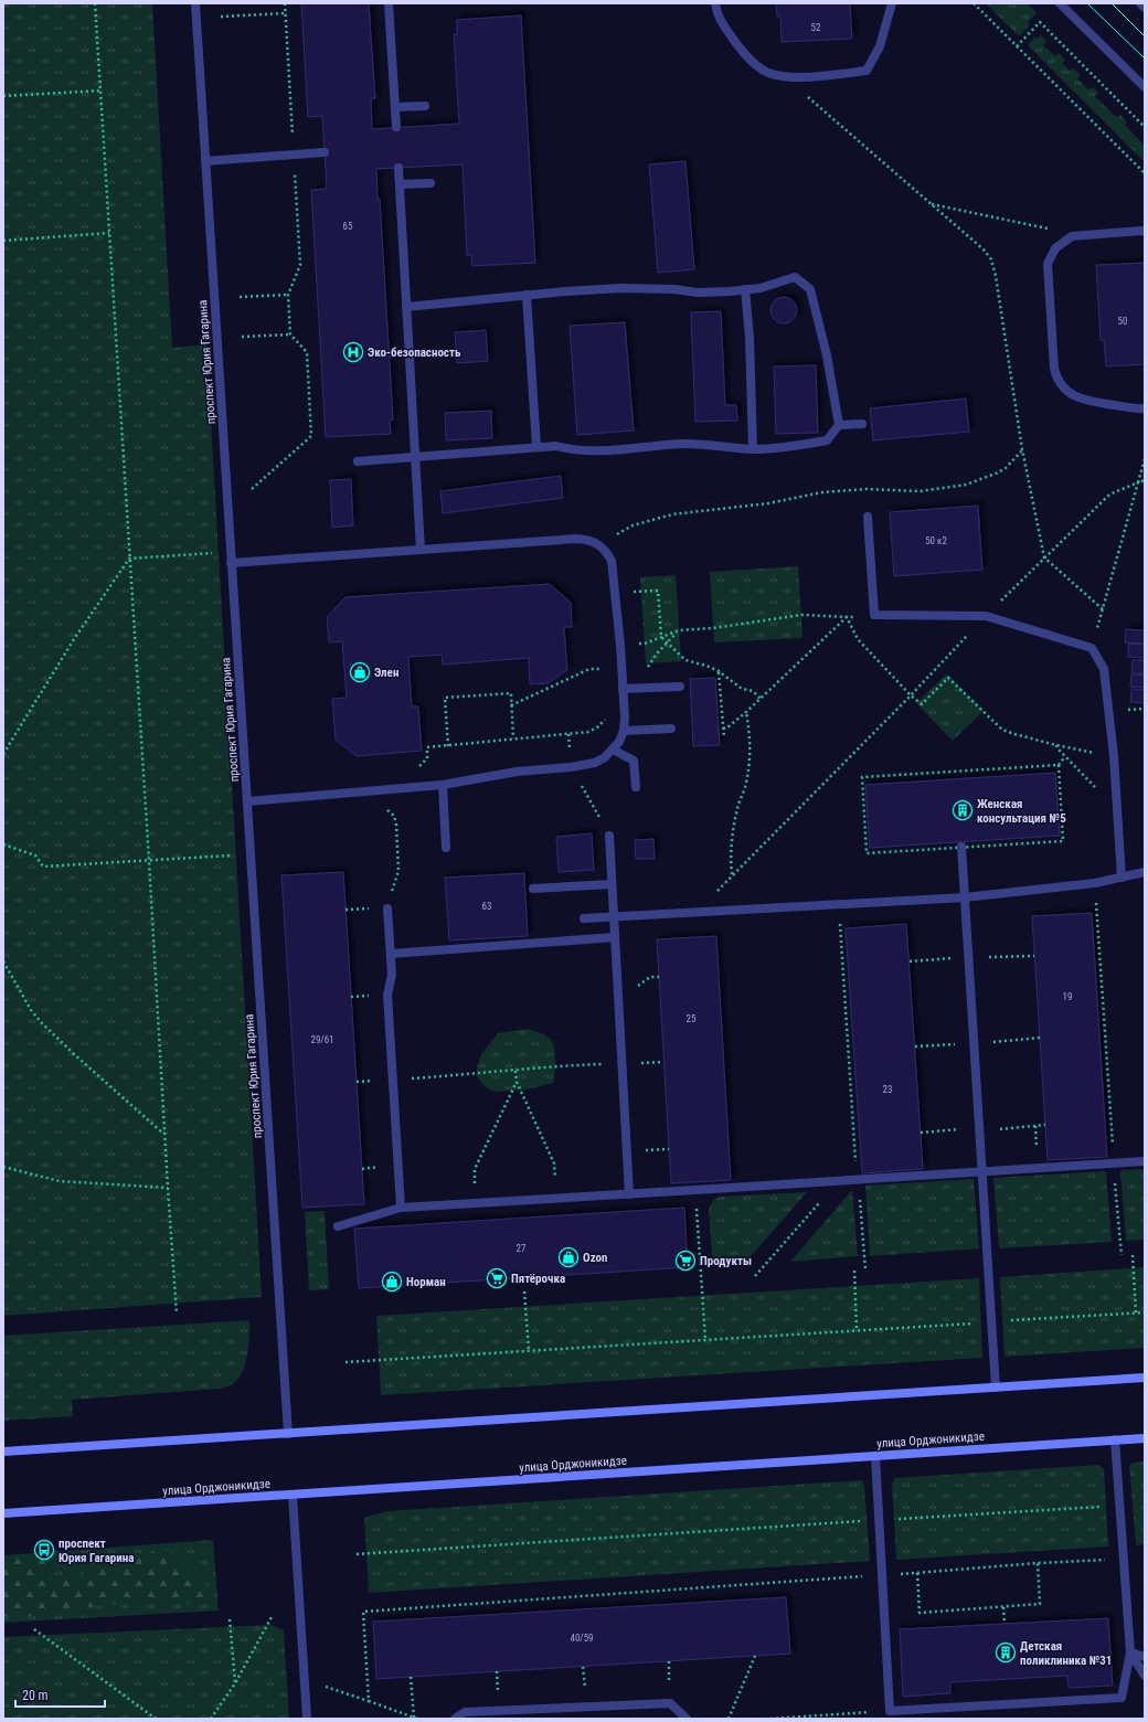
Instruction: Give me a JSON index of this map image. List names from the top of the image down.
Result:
{
  "streets": {
    "main road": ["улица Орджоникидзе"],
    "street": ["проспект Юрия Гагарина"]
  },
  "places": {
    "hospital": ["Эко-безопасность"],
    "shop": ["Элен", "Ozon", "Норман"],
    "building": ["Женская консультация №5", "Детская поликлиника №31"],
    "supermarket": ["Продукты", "Пятёрочка"],
    "bus stop": ["проспект Юрия Гагарина"]
  },
  "house_numbers": [
    "52",
    "65",
    "50",
    "50 к2",
    "63",
    "19",
    "25",
    "29/61",
    "23",
    "27",
    "40/59"
  ],
  "scale_bar": "20 m"
}
